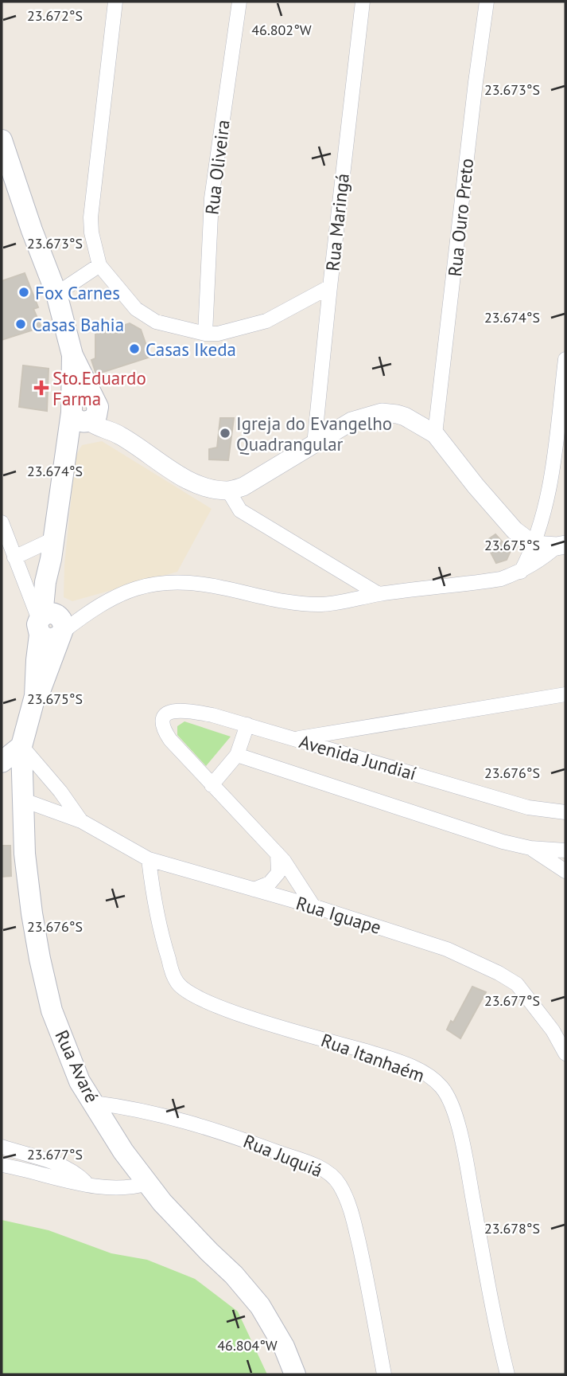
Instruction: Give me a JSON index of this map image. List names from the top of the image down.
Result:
{
  "streets": {
    "main road": ["Rua Avaré"],
    "street": [
      "Rua Oliveira",
      "Rua Ouro Preto",
      "Rua Maringá",
      "Avenida Jundiaí",
      "Rua Iguape",
      "Rua Itanhaém",
      "Rua Juquiá"
    ]
  },
  "crossings": [
    ["Rua Iguape", "Rua Itanhaém"],
    ["Rua Iguape", "Rua Avaré"],
    ["Rua Avaré", "Rua Juquiá"]
  ],
  "places": {
    "other": [
      "Fox Carnes",
      "Casas Bahia",
      "Casas Ikeda",
      "Igreja do Evangelho Quadrangular"
    ],
    "health": ["Sto.Eduardo Farma"]
  },
  "coordinates": [
    "23.672°S",
    "46.802°W",
    "23.673°S",
    "23.674°S",
    "23.675°S",
    "23.676°S",
    "23.677°S",
    "23.678°S",
    "46.804°W"
  ]
}
